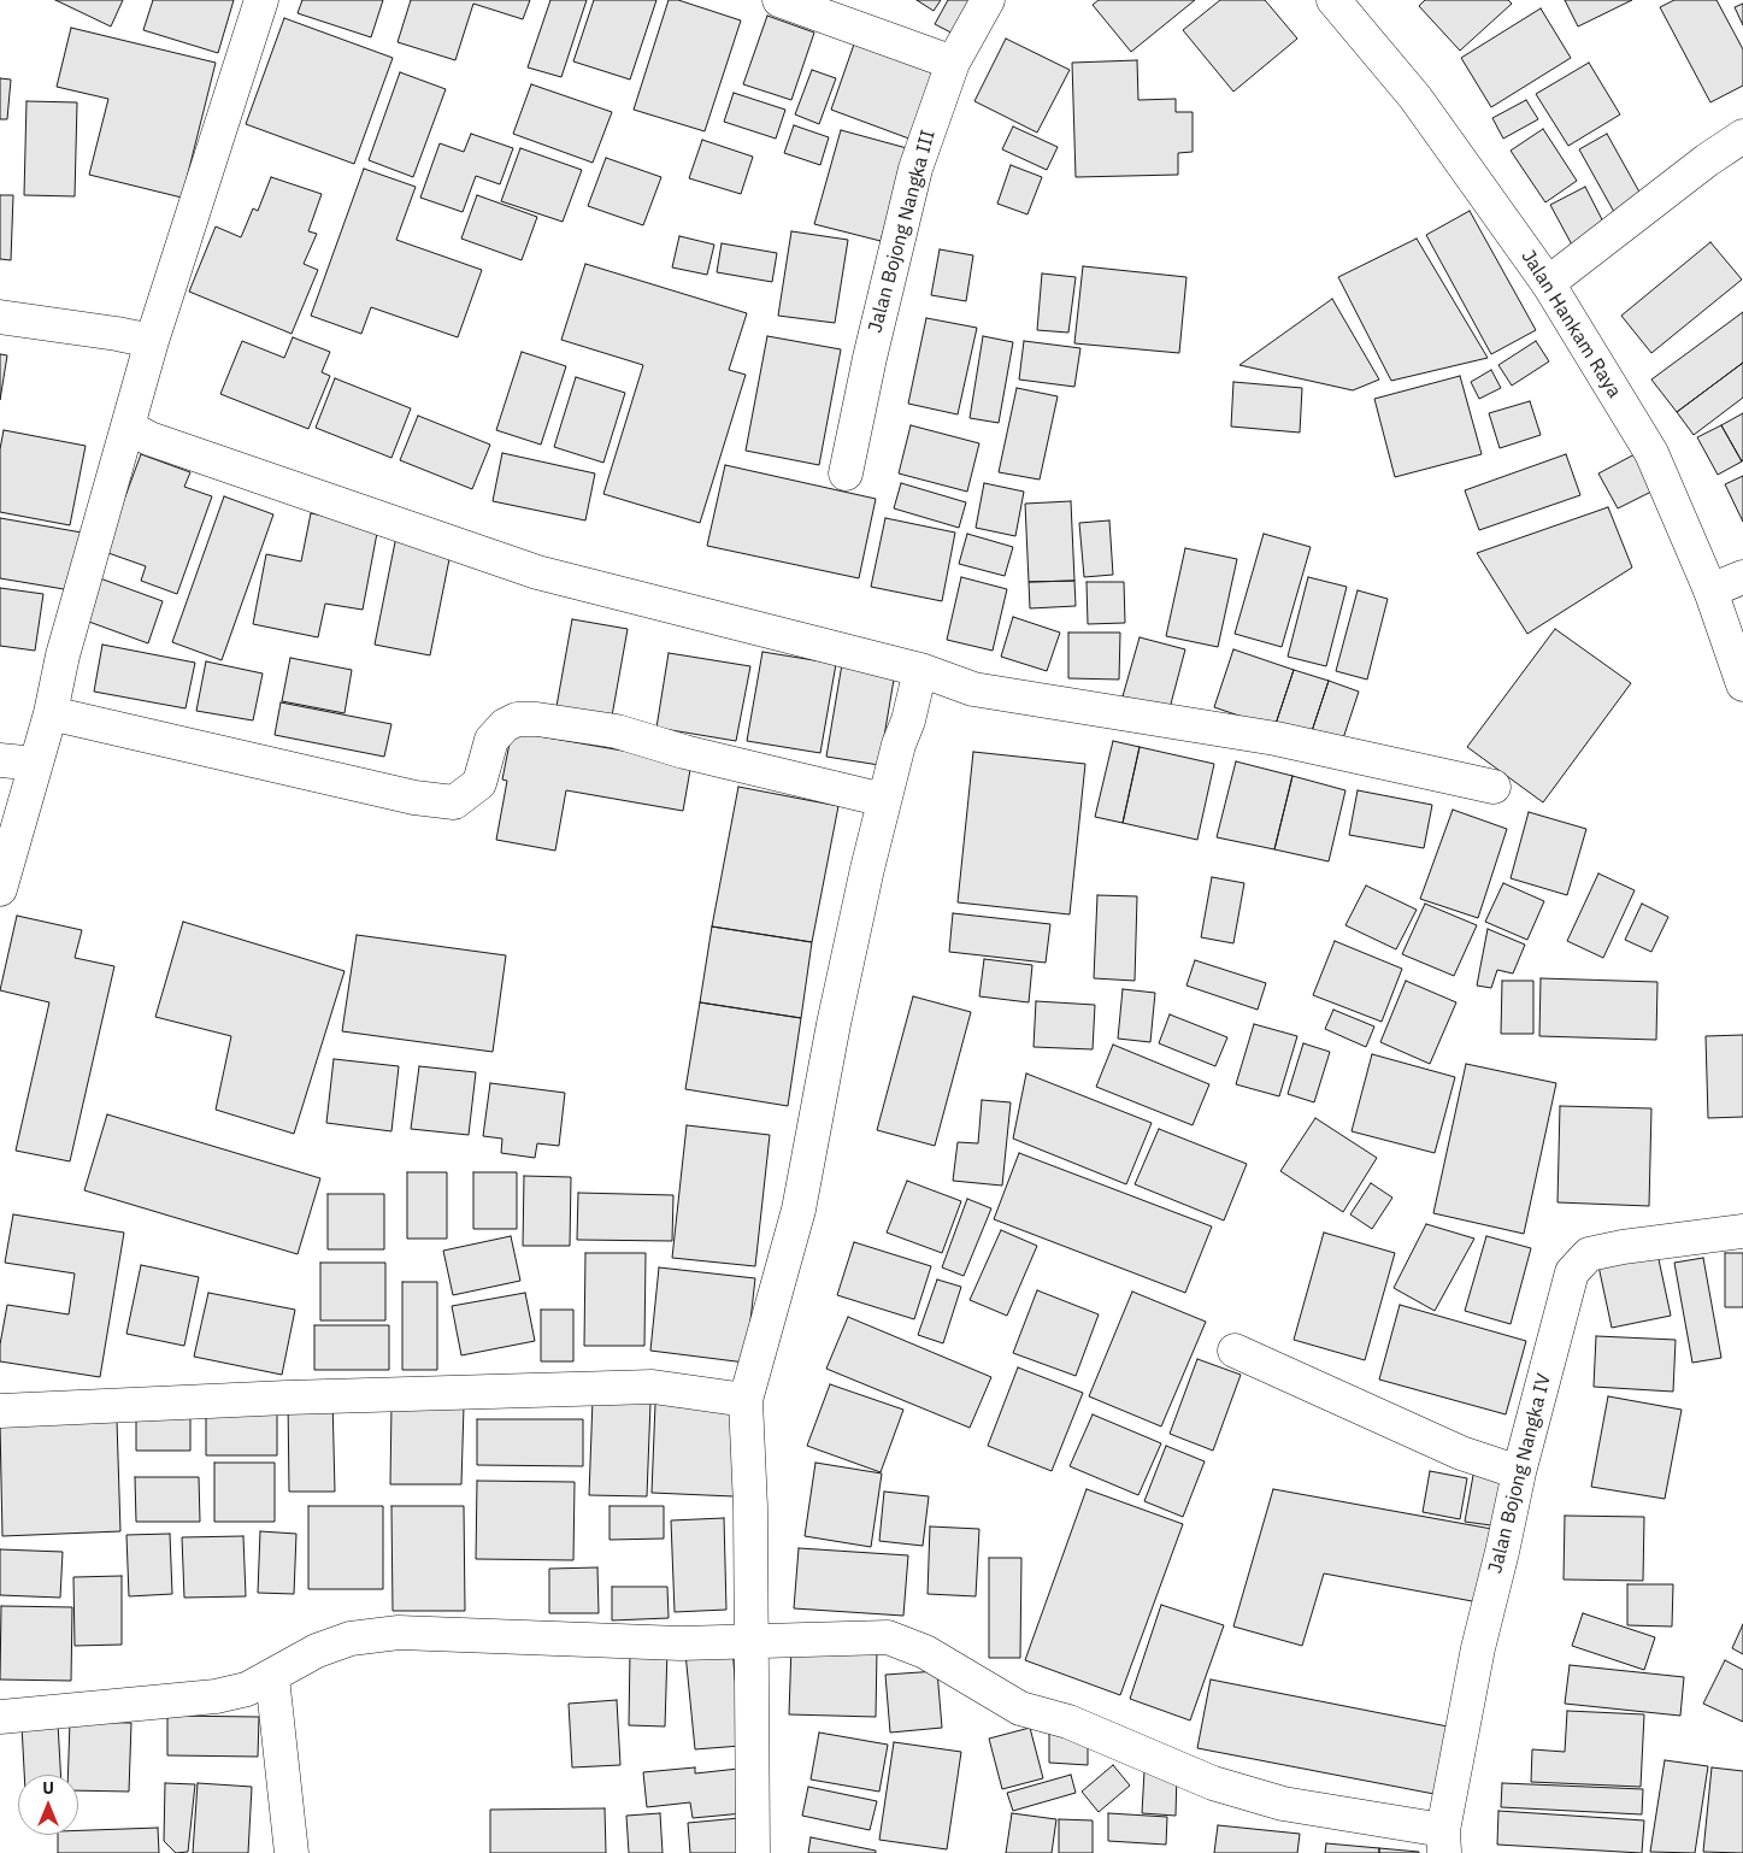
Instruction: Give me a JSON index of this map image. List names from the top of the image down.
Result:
{
  "streets": {
    "street": ["Jalan Bojong Nangka III", "Jalan Hankam Raya", "Jalan Bojong Nangka IV"]
  },
  "north": "top"
}
